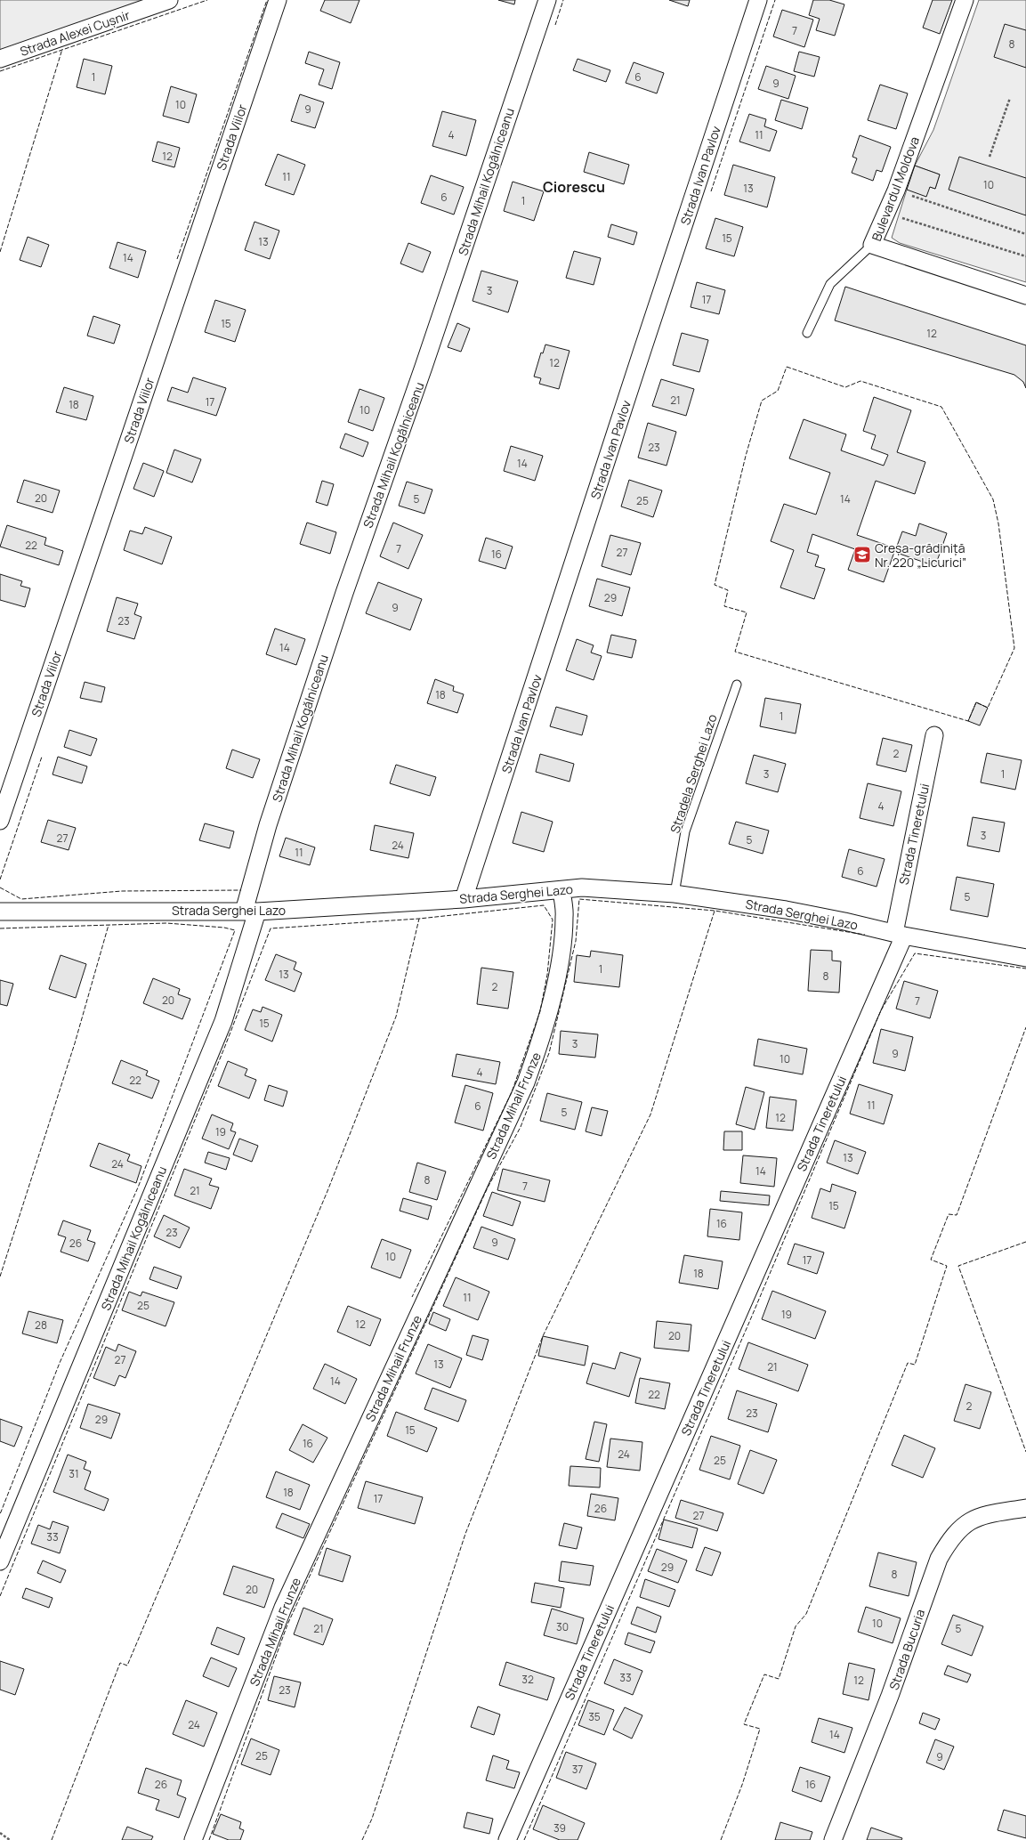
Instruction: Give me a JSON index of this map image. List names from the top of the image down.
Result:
{
  "streets": {
    "street": [
      "Strada Alexei Cușnir",
      "Strada Viilor",
      "Strada Ivan Pavlov",
      "Strada Mihail Kogălniceanu",
      "Bulevardul Moldova",
      "Strada Tineretului",
      "Strada Serghei Lazo",
      "Strada Mihail Frunze",
      "Strada Bucuria"
    ],
    "lane": ["Stradela Serghei Lazo"]
  },
  "crossings": [
    ["Strada Ivan Pavlov", "Strada Serghei Lazo"],
    ["Strada Mihail Kogălniceanu", "Strada Serghei Lazo"],
    ["Stradela Serghei Lazo", "Strada Serghei Lazo"],
    ["Strada Tineretului", "Strada Serghei Lazo"],
    ["Strada Serghei Lazo", "Strada Mihail Frunze"]
  ],
  "districts": ["Ciorescu"],
  "places": {
    "school or university": ["Creșa-grădiniță Nr. 220 „Licurici”"]
  },
  "house_numbers": [
    "7",
    "8",
    "1",
    "6",
    "9",
    "10",
    "9",
    "4",
    "11",
    "12",
    "11",
    "10",
    "13",
    "6",
    "1",
    "15",
    "13",
    "14",
    "3",
    "17",
    "15",
    "12",
    "12",
    "21",
    "17",
    "18",
    "10",
    "23",
    "14",
    "20",
    "5",
    "14",
    "25",
    "22",
    "7",
    "27",
    "16",
    "29",
    "9",
    "23",
    "14",
    "18",
    "1",
    "2",
    "3",
    "1",
    "4",
    "3",
    "27",
    "5",
    "24",
    "11",
    "6",
    "5",
    "1",
    "13",
    "8",
    "2",
    "20",
    "7",
    "15",
    "3",
    "9",
    "10",
    "4",
    "22",
    "11",
    "6",
    "5",
    "12",
    "19",
    "13",
    "24",
    "14",
    "8",
    "7",
    "21",
    "15",
    "16",
    "23",
    "9",
    "26",
    "10",
    "17",
    "18",
    "11",
    "25",
    "19",
    "12",
    "28",
    "20",
    "27",
    "13",
    "21",
    "14",
    "22",
    "2",
    "23",
    "29",
    "15",
    "16",
    "24",
    "25",
    "31",
    "18",
    "17",
    "26",
    "27",
    "33",
    "29",
    "8",
    "20",
    "10",
    "30",
    "21",
    "5",
    "33",
    "32",
    "12",
    "23",
    "35",
    "24",
    "14",
    "25",
    "9",
    "37",
    "26",
    "16",
    "39"
  ]
}
